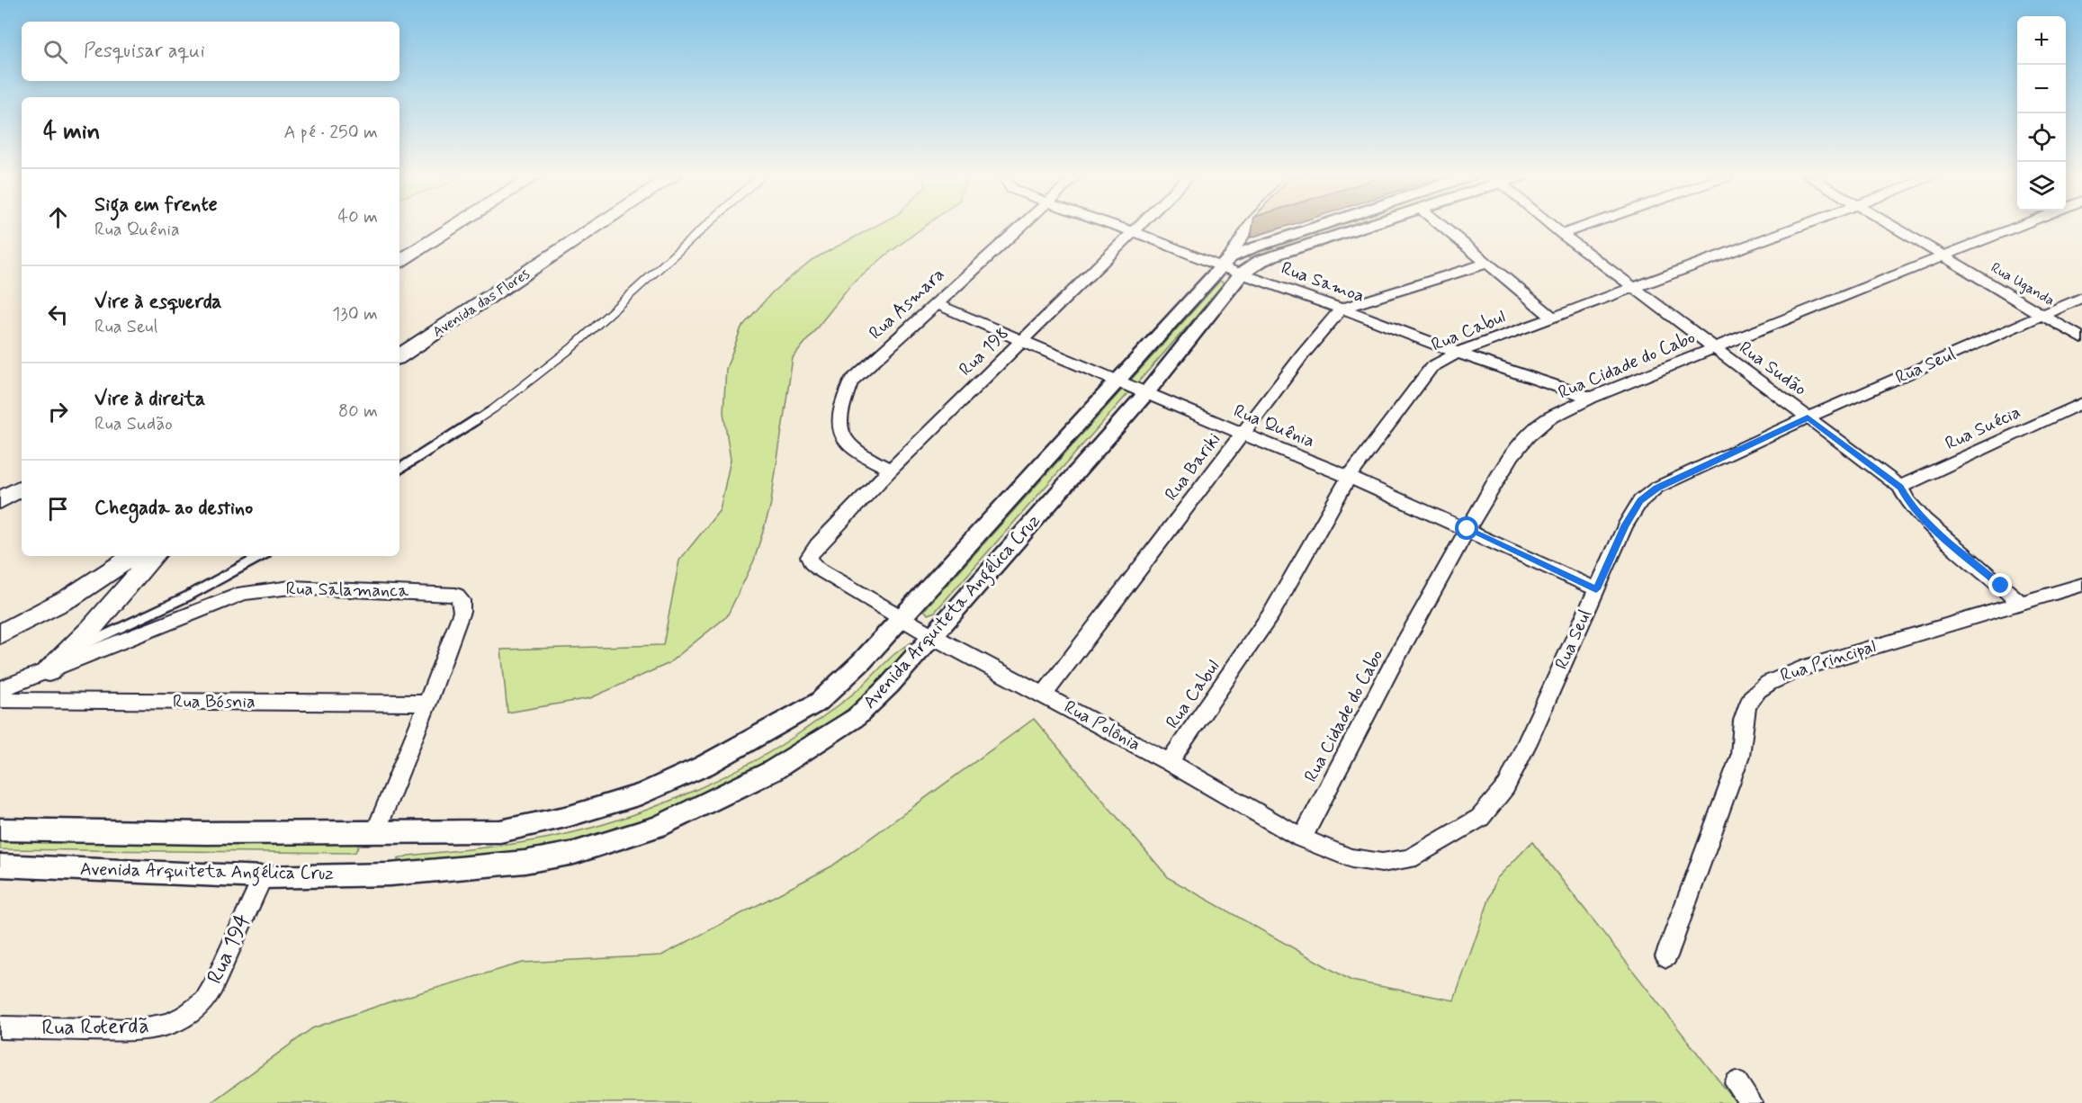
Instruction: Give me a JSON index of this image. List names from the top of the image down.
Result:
{
  "streets": {
    "main road": ["Avenida das Flores"],
    "street": [
      "Rua Samoa",
      "Rua Uganda",
      "Rua Asmara",
      "Rua Cabul",
      "Rua 198",
      "Rua Cidade do Cabo",
      "Rua Seul",
      "Rua Sudão",
      "Rua Quênia",
      "Rua Suécia",
      "Rua Bariki",
      "Rua Salamanca",
      "Avenida Arquiteta Angélica Cruz",
      "Rua Principal",
      "Rua Bósnia",
      "Rua Polônia",
      "Rua 194",
      "Rua Roterdã"
    ]
  },
  "crossings": [
    ["Rua Samoa", "Rua Cabul"],
    ["Rua Samoa", "Rua 198"],
    ["Rua Samoa", "Rua Cidade do Cabo"],
    ["Rua Samoa", "Rua Bariki"],
    ["Rua Samoa", "Avenida Arquiteta Angélica Cruz"],
    ["Rua Uganda", "Rua Cidade do Cabo"],
    ["Rua Uganda", "Rua Seul"],
    ["Rua Asmara", "Rua 198"],
    ["Rua Asmara", "Rua Quênia"],
    ["Rua Cabul", "Rua Sudão"],
    ["Rua Cabul", "Rua Quênia"],
    ["Rua Cabul", "Rua Polônia"],
    ["Rua 198", "Rua Quênia"],
    ["Rua 198", "Rua Polônia"],
    ["Rua Cidade do Cabo", "Rua Sudão"],
    ["Rua Cidade do Cabo", "Rua Quênia"],
    ["Rua Cidade do Cabo", "Rua Polônia"],
    ["Rua Seul", "Rua Sudão"],
    ["Rua Seul", "Rua Quênia"],
    ["Rua Seul", "Rua Polônia"],
    ["Rua Sudão", "Rua Suécia"],
    ["Rua Sudão", "Rua Principal"],
    ["Rua Quênia", "Rua Bariki"],
    ["Rua Quênia", "Avenida Arquiteta Angélica Cruz"],
    ["Rua Bariki", "Rua Polônia"],
    ["Rua Salamanca", "Avenida Arquiteta Angélica Cruz"],
    ["Rua Salamanca", "Rua Bósnia"],
    ["Avenida Arquiteta Angélica Cruz", "Rua Polônia"],
    ["Avenida Arquiteta Angélica Cruz", "Rua 194"],
    ["Rua 194", "Rua Roterdã"]
  ],
  "page": {
    "map_buttons": ["+", "−"],
    "search": "Pesquisar aqui",
    "heading": ["4 min", "A pé · 250 m"],
    "list": [
      ["Siga em frente", "Rua Quênia", "40 m"],
      ["Vire à esquerda", "Rua Seul", "130 m"],
      ["Vire à direita", "Rua Sudão", "80 m"],
      "Chegada ao destino"
    ]
  }
}
